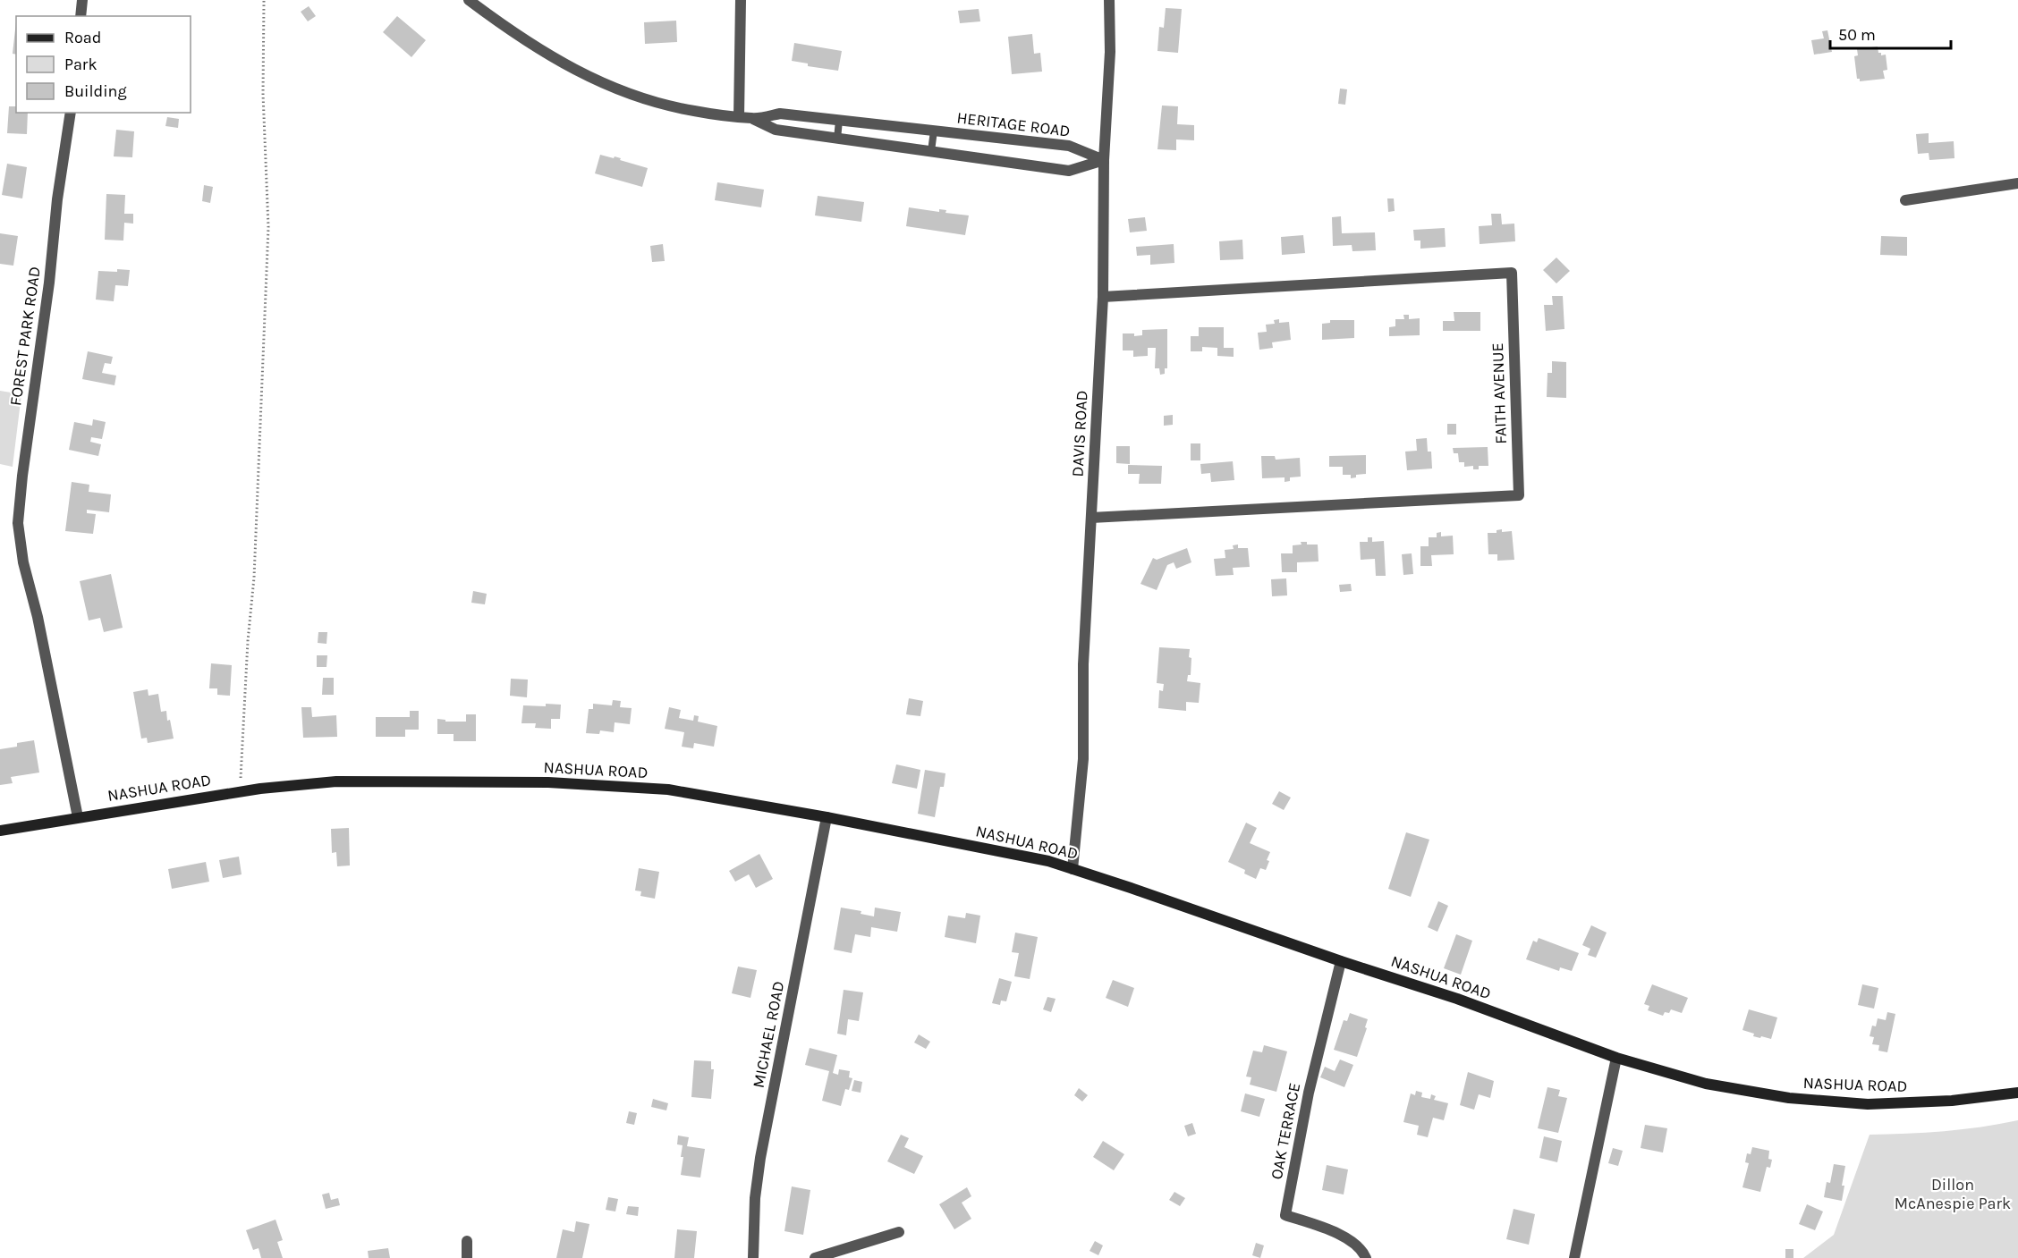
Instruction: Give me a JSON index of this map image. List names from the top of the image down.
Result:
{
  "streets": {
    "main road": ["NASHUA ROAD"],
    "street": [
      "HERITAGE ROAD",
      "FOREST PARK ROAD",
      "FAITH AVENUE",
      "DAVIS ROAD",
      "MICHAEL ROAD",
      "OAK TERRACE"
    ]
  },
  "crossings": [
    ["HERITAGE ROAD", "DAVIS ROAD"],
    ["FOREST PARK ROAD", "NASHUA ROAD"],
    ["FAITH AVENUE", "DAVIS ROAD"],
    ["DAVIS ROAD", "NASHUA ROAD"],
    ["NASHUA ROAD", "MICHAEL ROAD"],
    ["NASHUA ROAD", "OAK TERRACE"]
  ],
  "parks": ["Dillon McAnespie Park"],
  "legend": ["Road", "Park", "Building"],
  "scale_bar": "50 m"
}
